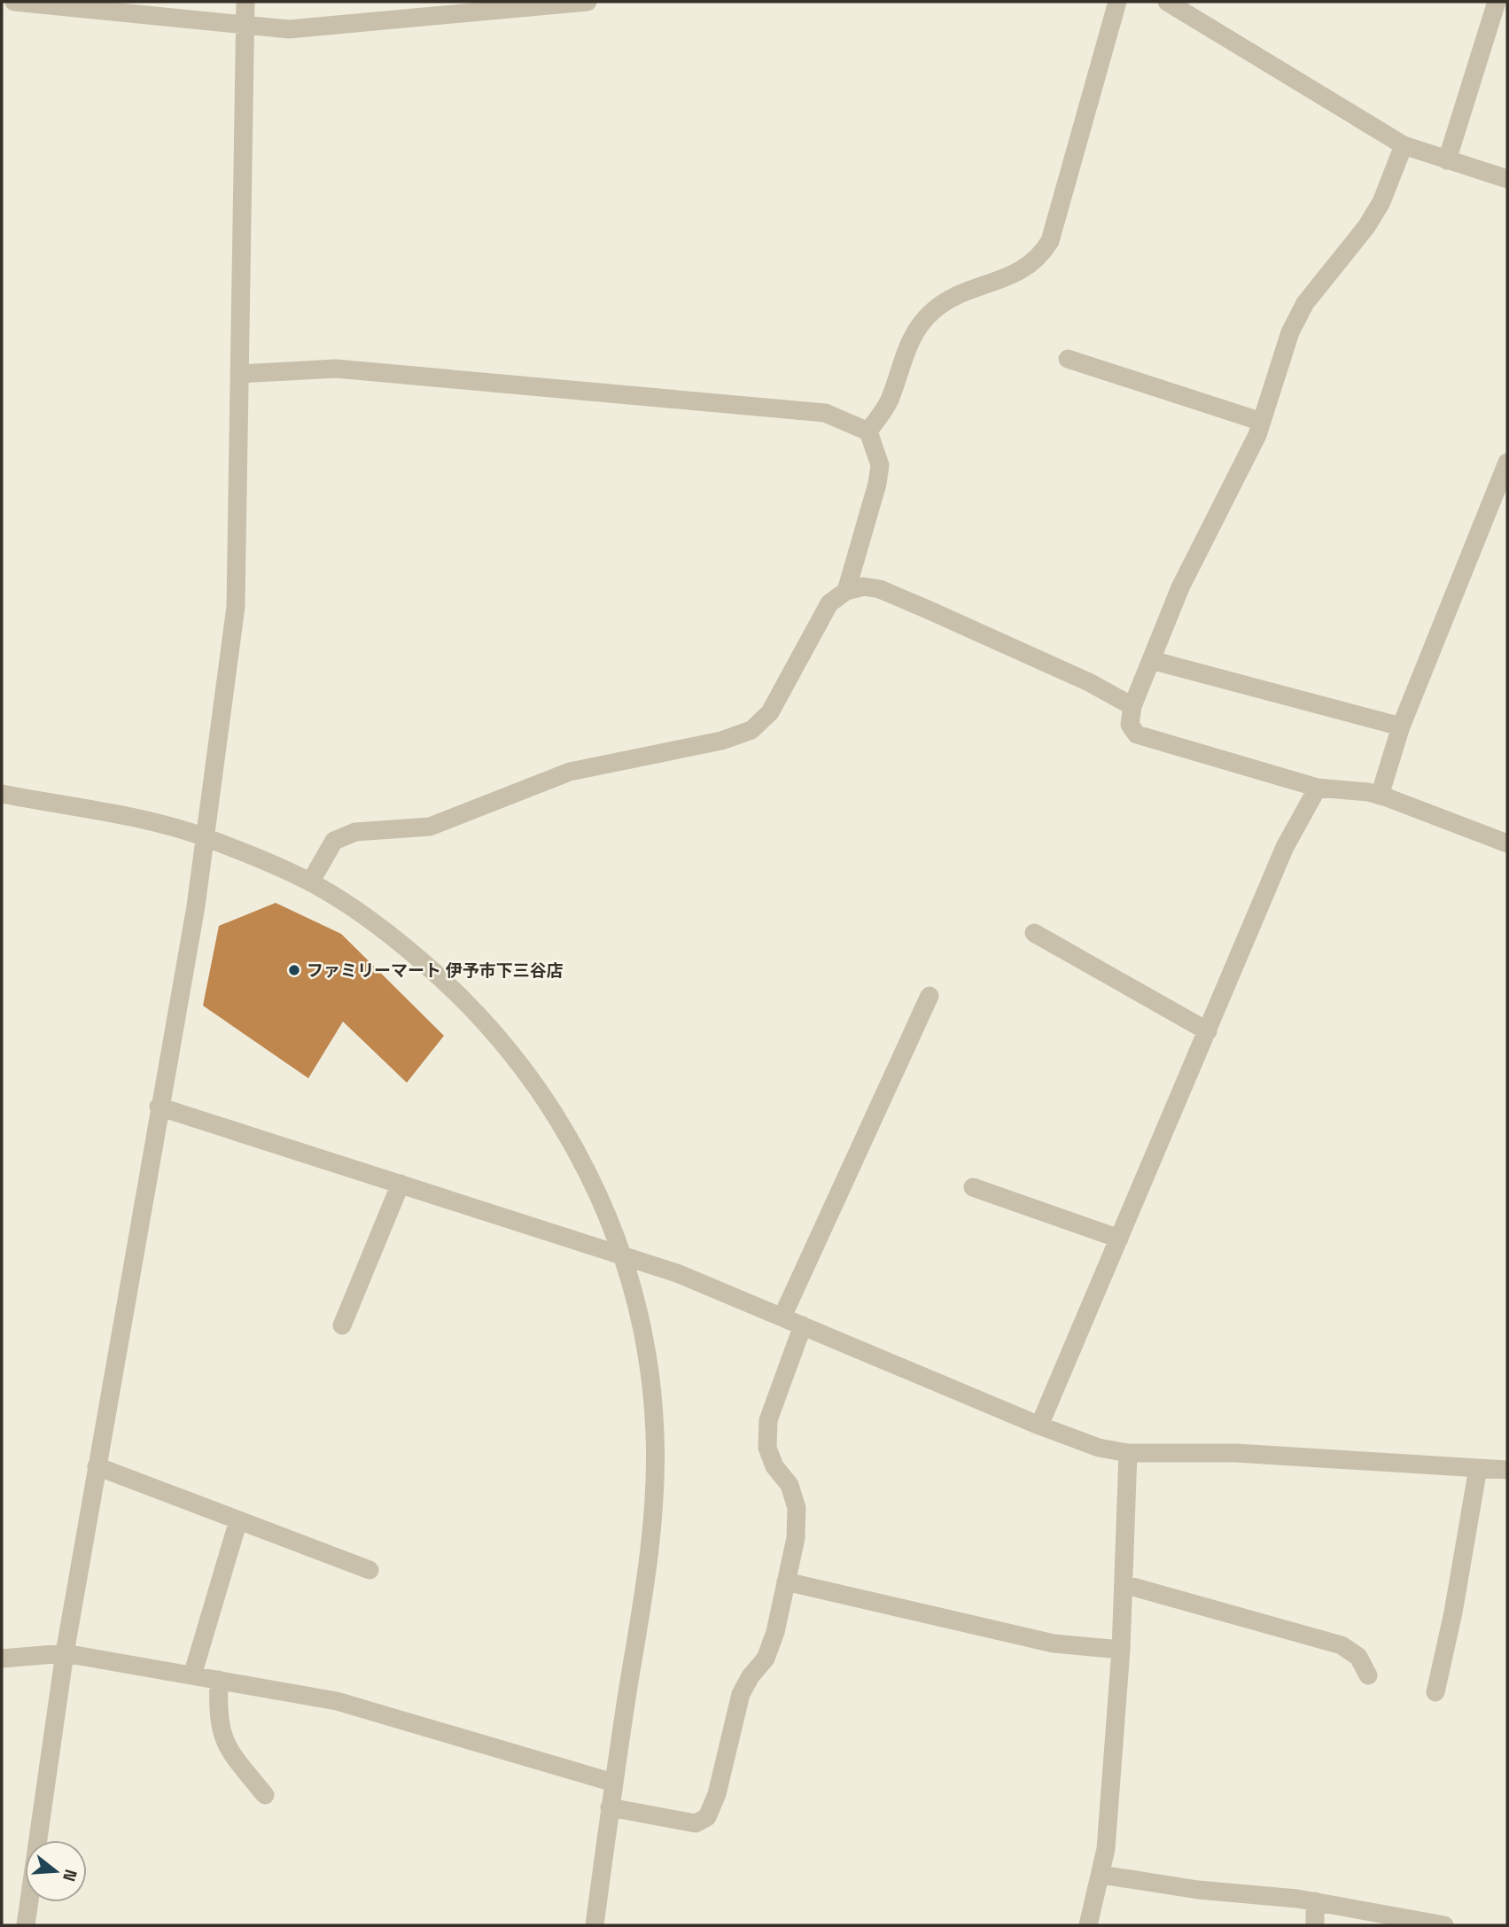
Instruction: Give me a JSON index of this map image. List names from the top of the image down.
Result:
{
  "places": ["ファミリーマート 伊予市下三谷店"],
  "north": "right"
}
